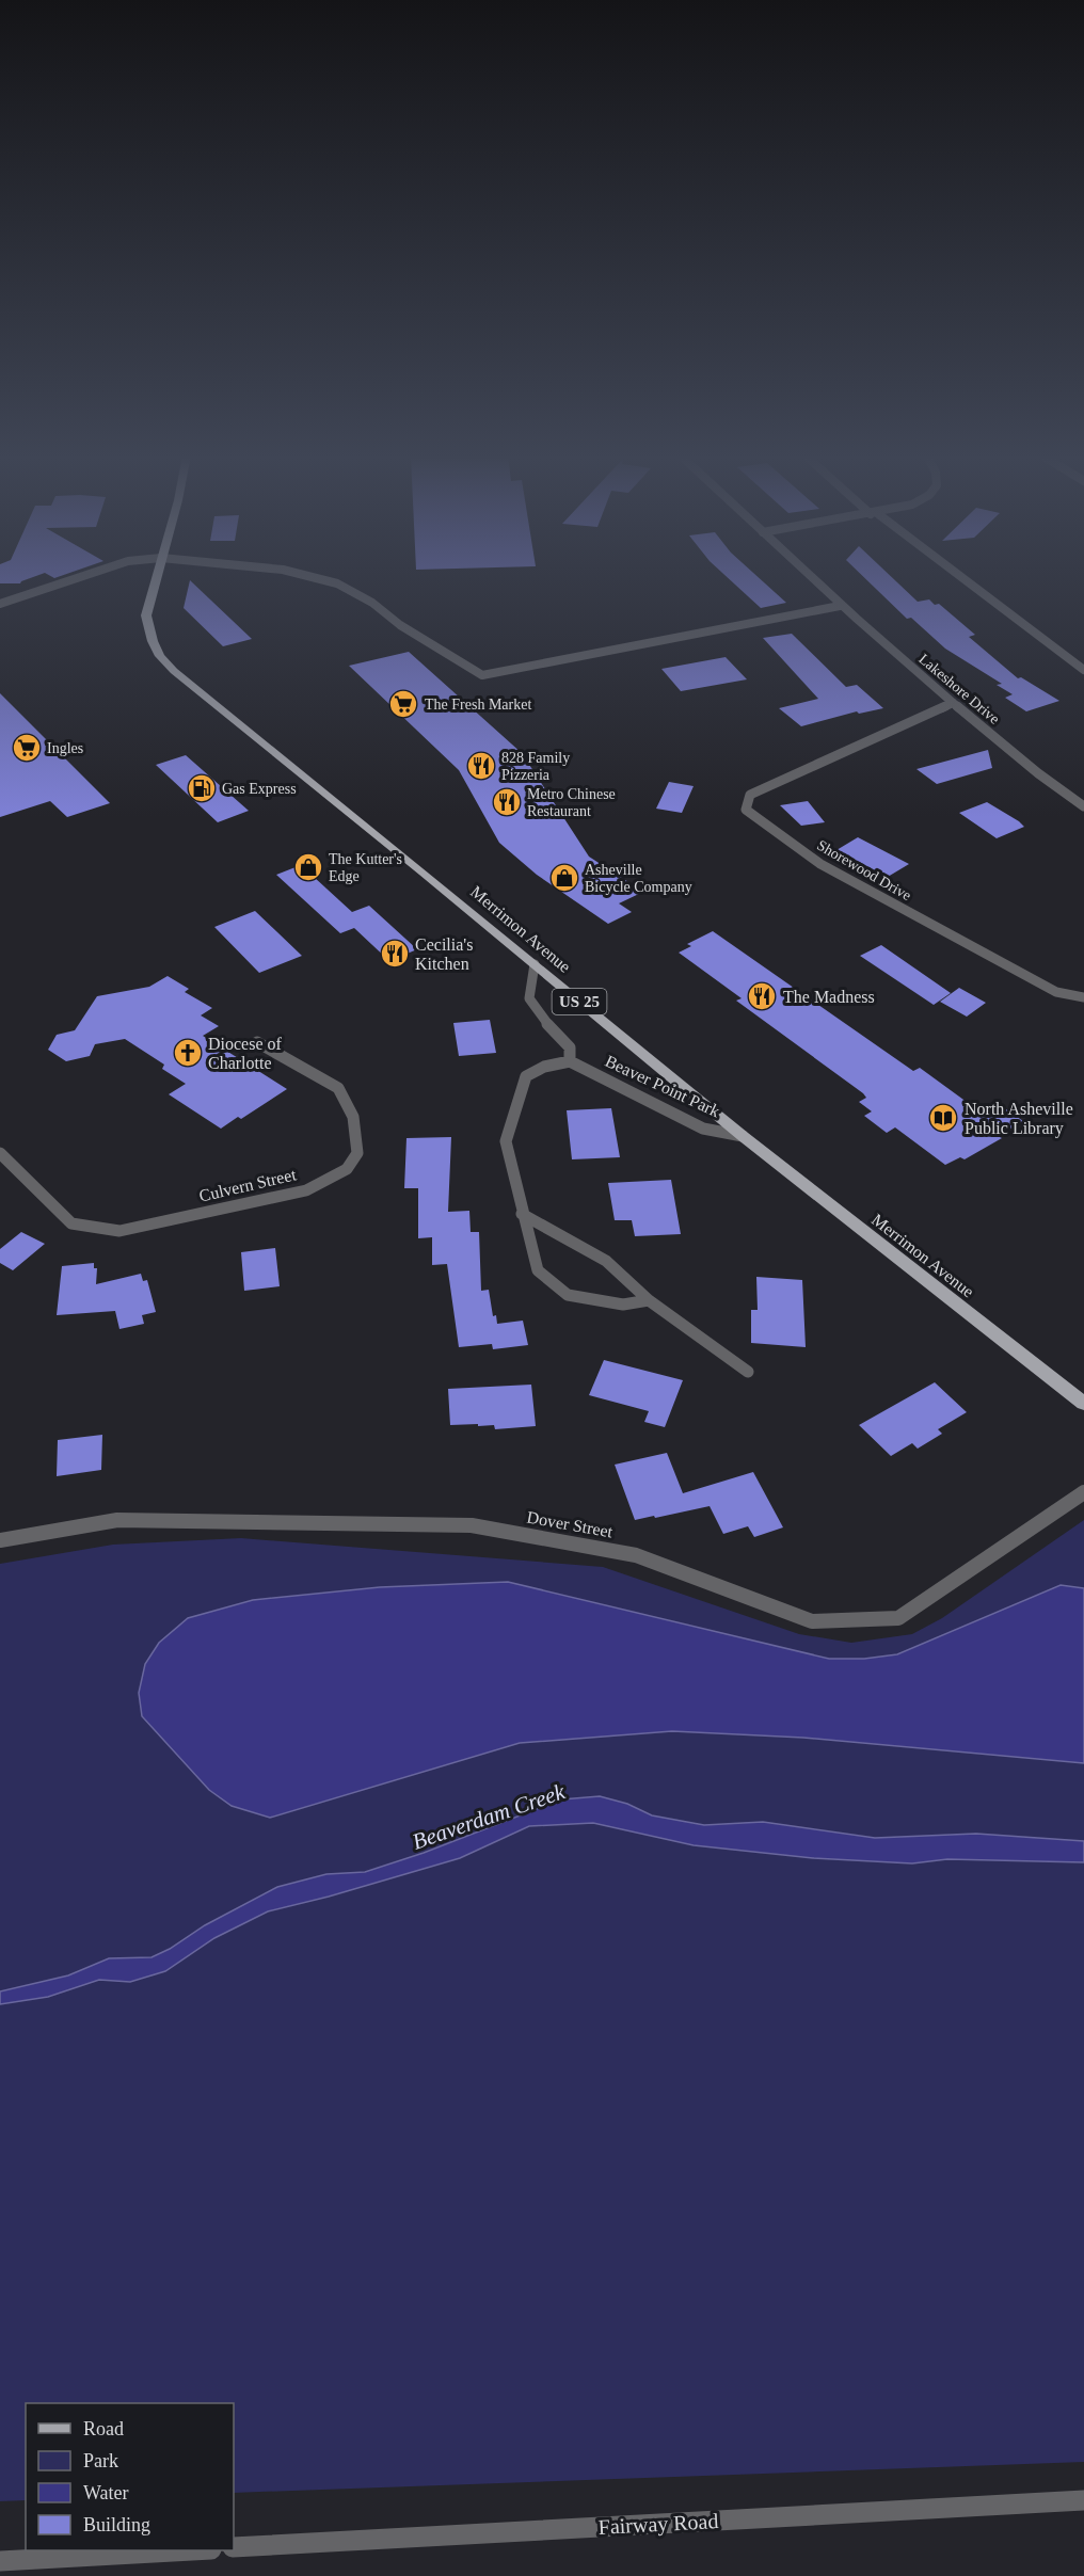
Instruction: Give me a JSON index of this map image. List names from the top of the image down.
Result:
{
  "streets": {
    "main road": ["Merrimon Avenue", "US 25"],
    "street": [
      "Lakeshore Drive",
      "Shorewood Drive",
      "Beaver Point Park",
      "Culvern Street",
      "Dover Street",
      "Fairway Road"
    ]
  },
  "crossings": [
    ["Lakeshore Drive", "Shorewood Drive"],
    ["Merrimon Avenue", "Beaver Point Park"]
  ],
  "water": ["Beaverdam Creek"],
  "places": {
    "supermarket": ["The Fresh Market", "Ingles"],
    "restaurant": [
      "828 Family Pizzeria",
      "Metro Chinese Restaurant",
      "Cecilia's Kitchen",
      "The Madness"
    ],
    "fuel station": ["Gas Express"],
    "shop": ["The Kutter's Edge", "Asheville Bicycle Company"],
    "church": ["Diocese of Charlotte"],
    "library": ["North Asheville Public Library"]
  },
  "legend": [
    "Road",
    "Park",
    "Water",
    "Building"
  ]
}
